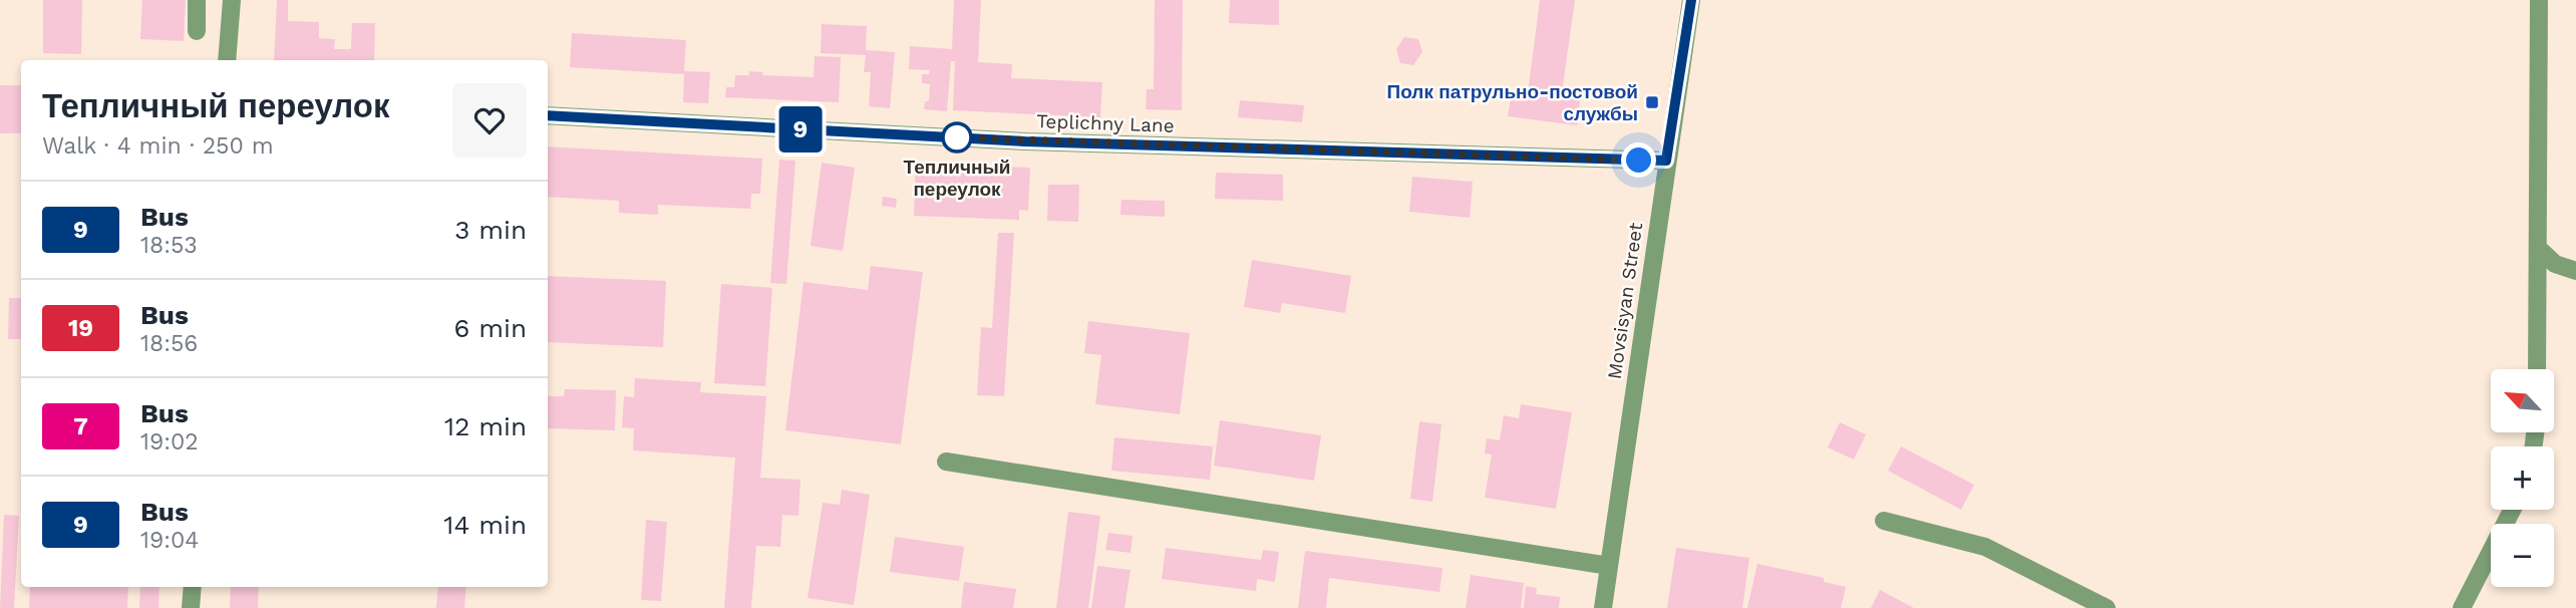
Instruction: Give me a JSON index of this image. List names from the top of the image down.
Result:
{
  "streets": {
    "street": ["Teplichny Lane", "Movsisyan Street"]
  },
  "crossings": [
    ["Teplichny Lane", "Movsisyan Street"]
  ],
  "places": {
    "transit": ["Полк патрульно-постовой службы"],
    "other": ["Тепличный переулок"]
  },
  "lines": ["bus line 9"],
  "north": "top left",
  "page": {
    "on_map": "9",
    "heading": ["Тепличный переулок", "Walk · 4 min · 250 m"],
    "list": [
      {
        "mark": "9",
        "name": "Bus",
        "note": "18:53",
        "value": "3 min"
      },
      {
        "mark": "19",
        "name": "Bus",
        "note": "18:56",
        "value": "6 min"
      },
      {
        "mark": "7",
        "name": "Bus",
        "note": "19:02",
        "value": "12 min"
      },
      {
        "mark": "9",
        "name": "Bus",
        "note": "19:04",
        "value": "14 min"
      }
    ],
    "map_buttons": ["+", "−"]
  }
}
